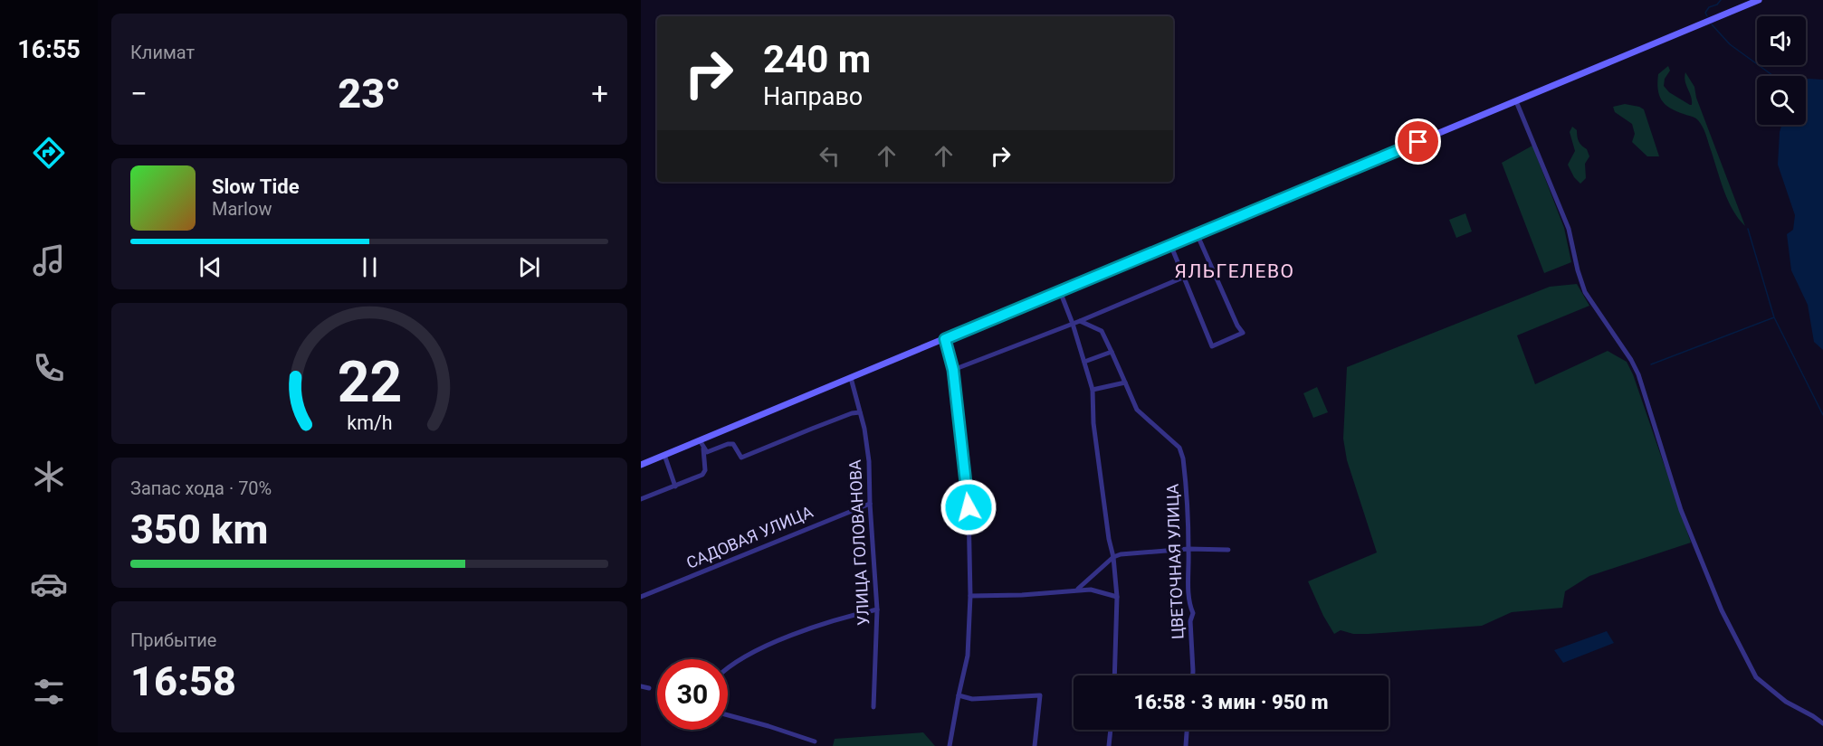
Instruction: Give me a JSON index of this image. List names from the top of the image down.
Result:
{
  "streets": {
    "street": ["САДОВАЯ УЛИЦА", "УЛИЦА ГОЛОВАНОВА", "ЦВЕТОЧНАЯ УЛИЦА"]
  },
  "crossings": [
    ["САДОВАЯ УЛИЦА", "УЛИЦА ГОЛОВАНОВА"]
  ],
  "districts": ["ЯЛЬГЕЛЕВО"],
  "page": {
    "tabs": "16:55",
    "tile": [
      "Климат",
      ["Запас хода · 70%", "350 km"],
      ["Прибытие", "16:58"]
    ],
    "turn": ["240 m", "Направо"],
    "heat": ["−", "23°", "+"],
    "song": ["Slow Tide", "Marlow"],
    "limit": "30",
    "trip": "16:58 · 3 мин · 950 m",
    "gauge": ["22", "km/h"]
  }
}
